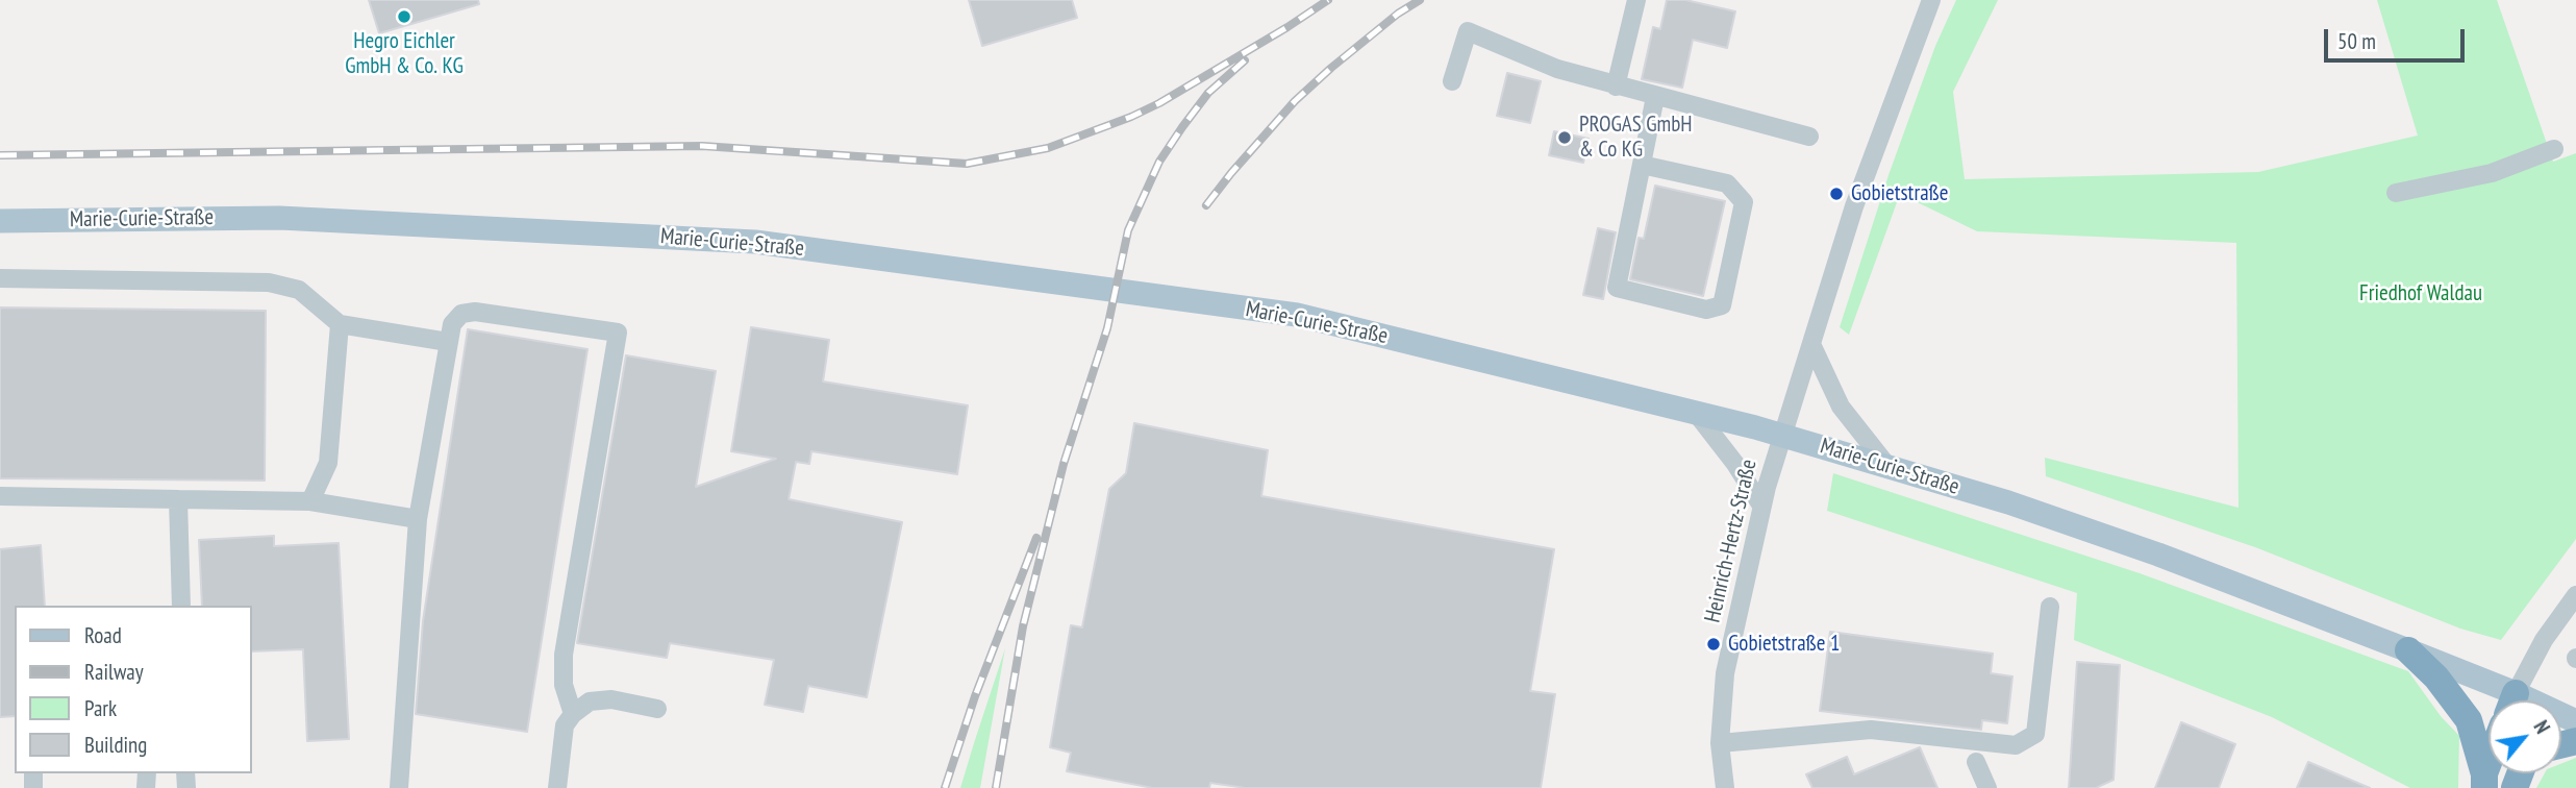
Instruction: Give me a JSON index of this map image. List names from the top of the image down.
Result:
{
  "streets": {
    "main road": ["Marie-Curie-Straße"],
    "street": ["Heinrich-Hertz-Straße"]
  },
  "crossings": [
    ["Marie-Curie-Straße", "Heinrich-Hertz-Straße"]
  ],
  "parks": ["Friedhof Waldau"],
  "places": [
    "Hegro Eichler GmbH & Co. KG",
    "PROGAS GmbH & Co KG",
    "Gobietstraße",
    "Gobietstraße 1"
  ],
  "legend": [
    "Road",
    "Railway",
    "Park",
    "Building"
  ],
  "scale_bar": "50 m",
  "north": "top right"
}
